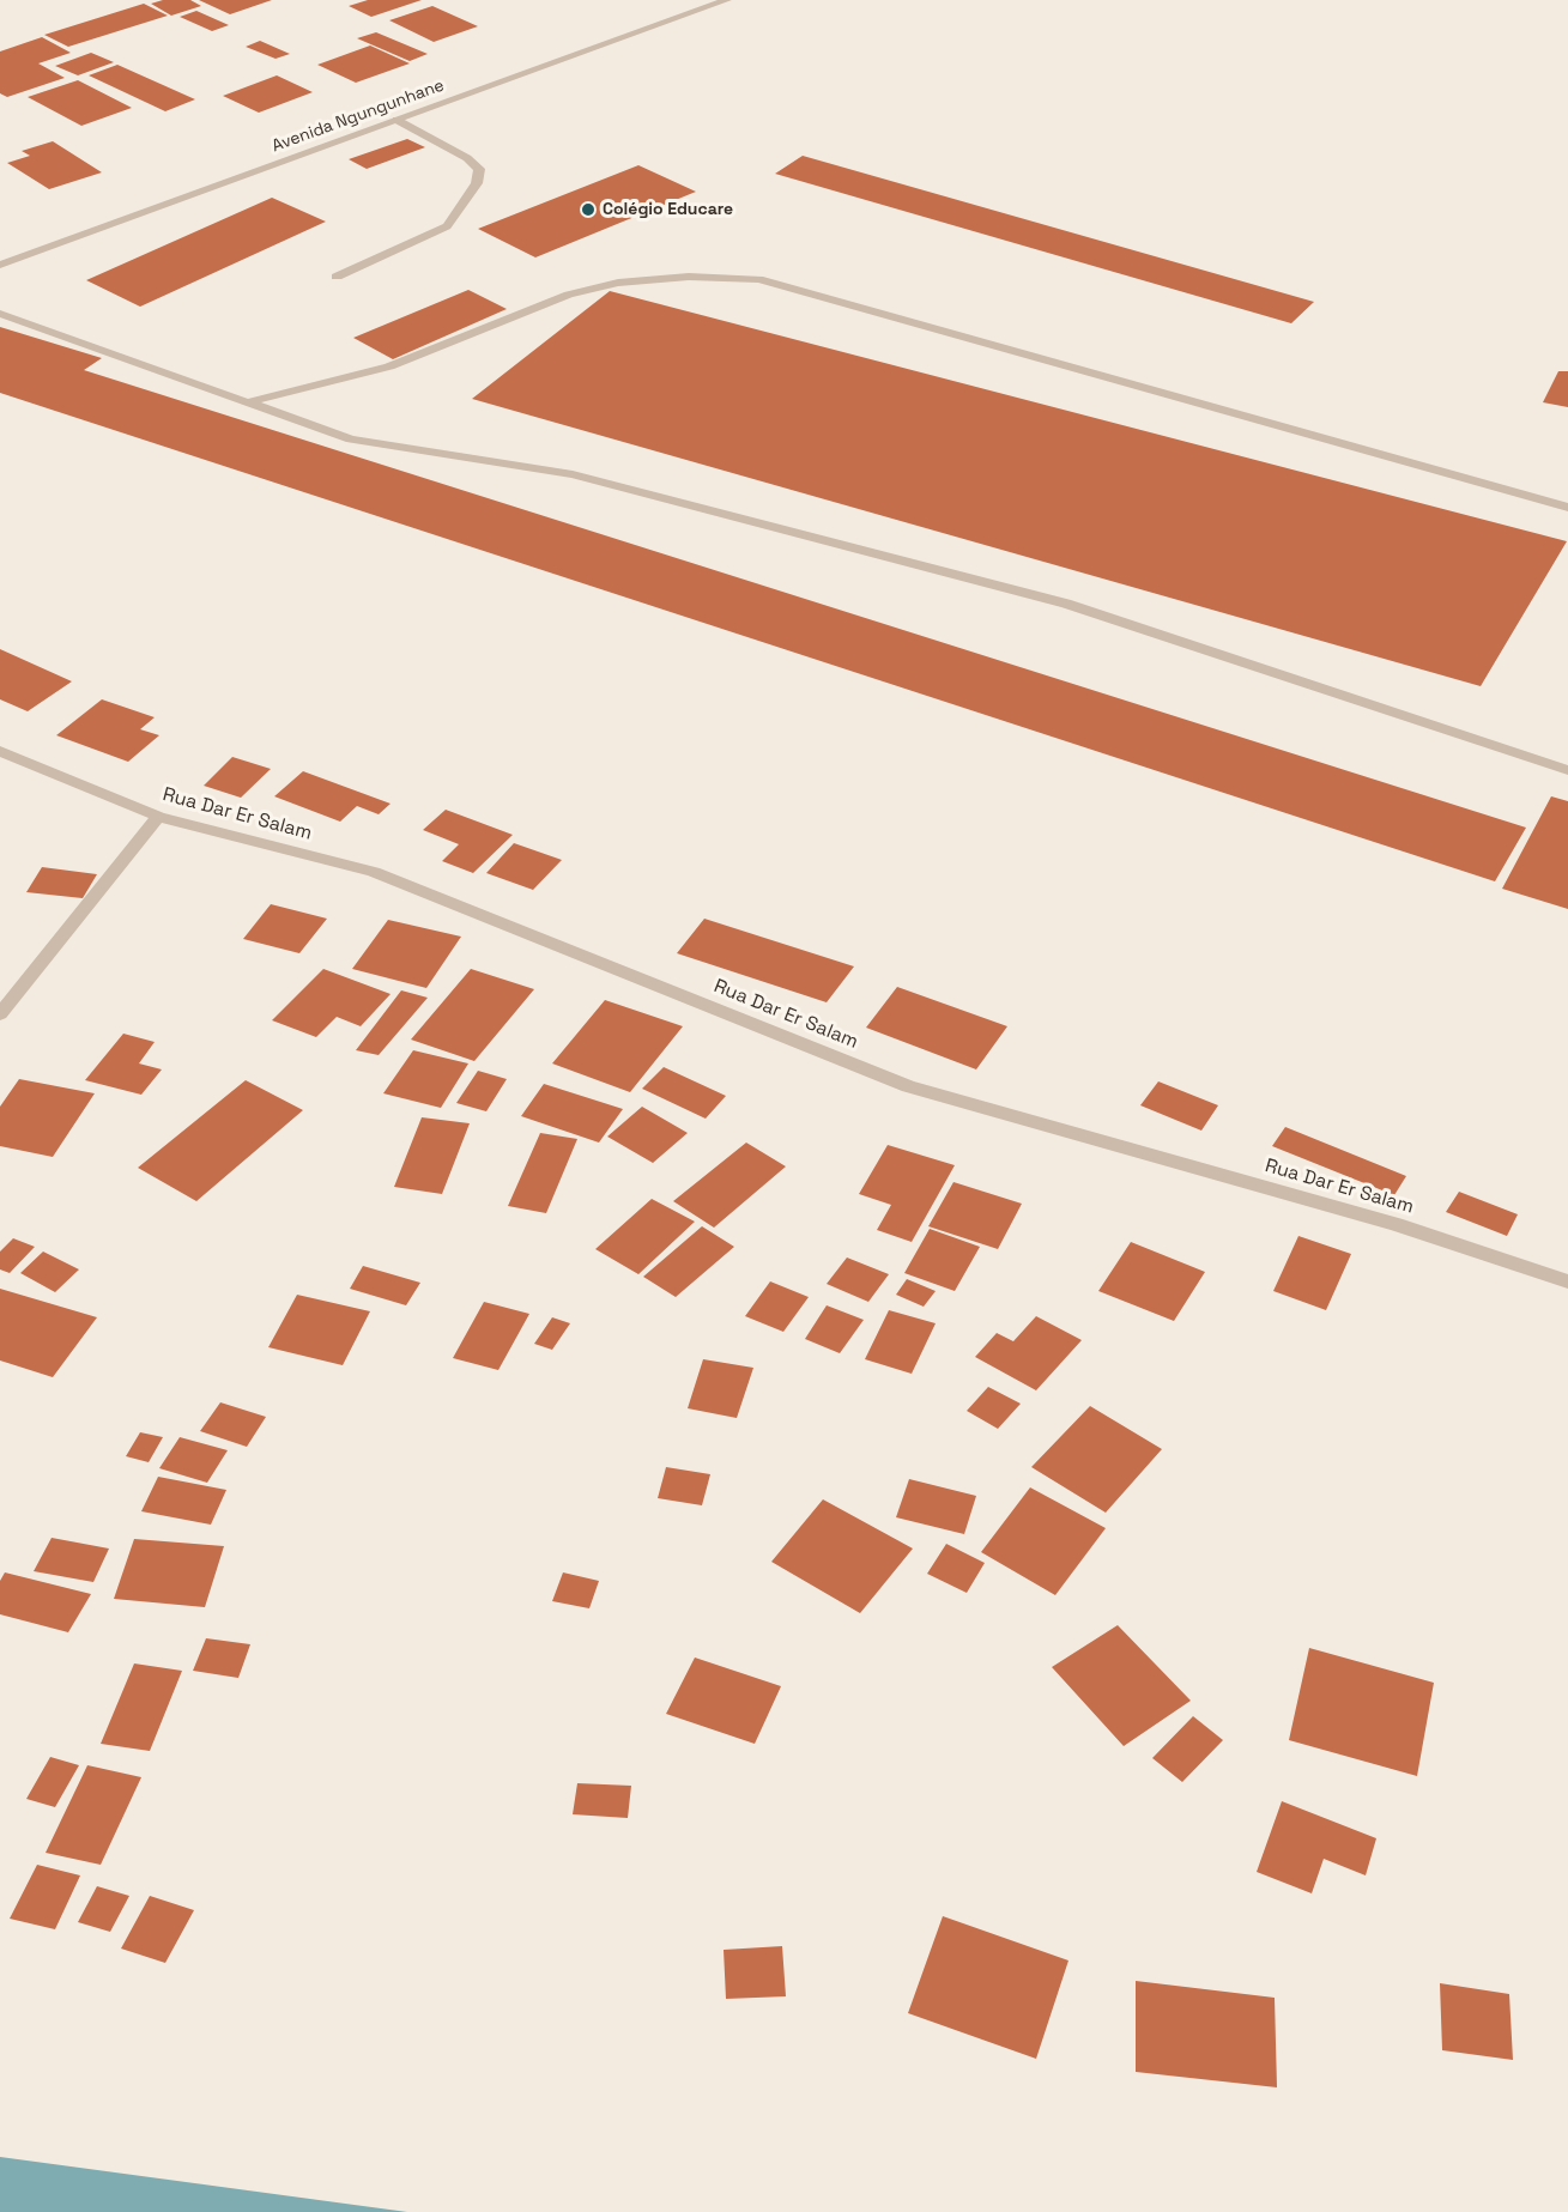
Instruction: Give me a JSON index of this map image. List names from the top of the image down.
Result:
{
  "streets": {
    "street": ["Avenida Ngungunhane", "Rua Dar Er Salam"]
  },
  "places": ["Colégio Educare"]
}
